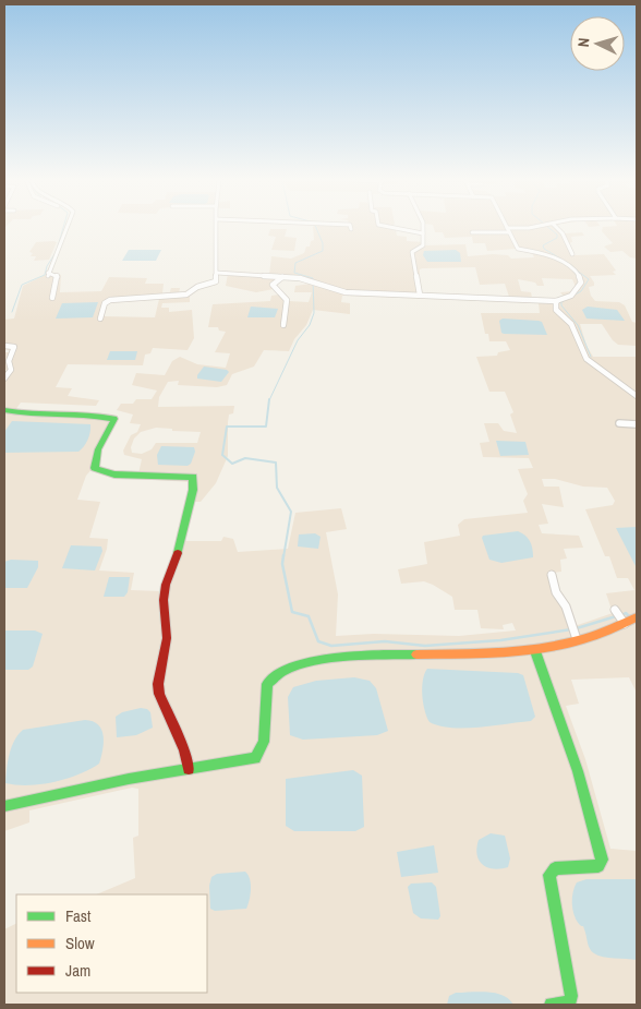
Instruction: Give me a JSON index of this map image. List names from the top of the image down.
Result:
{
  "legend": ["Fast", "Slow", "Jam"],
  "north": "left"
}
